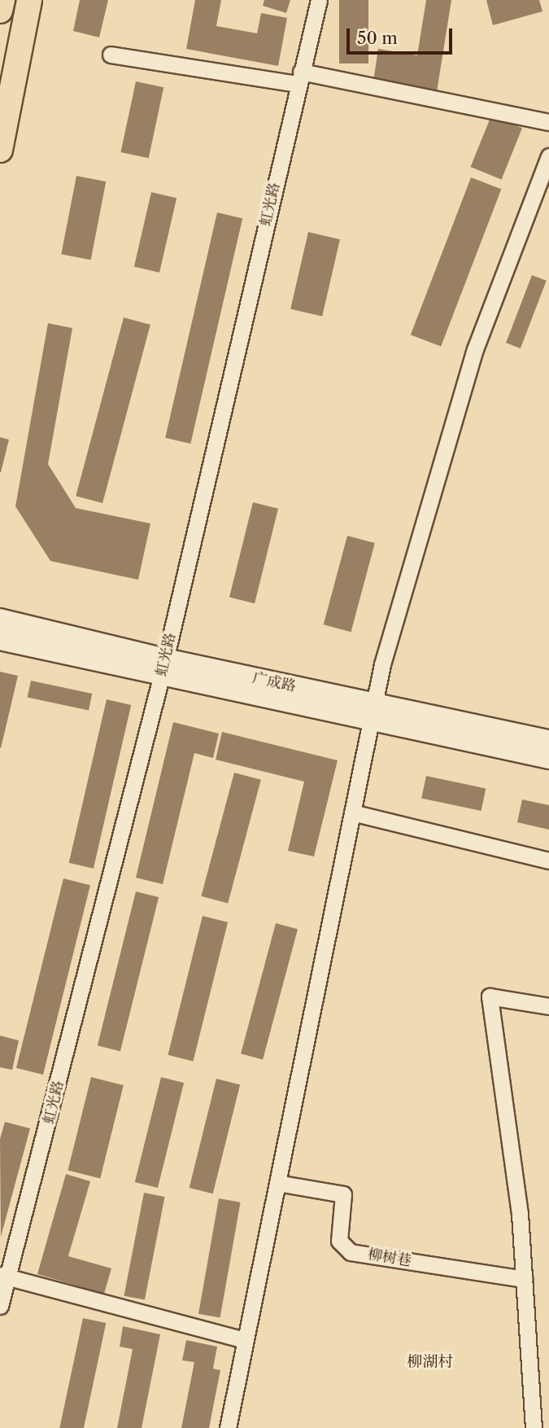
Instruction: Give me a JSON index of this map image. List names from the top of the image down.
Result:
{
  "streets": {
    "main road": ["广成路"],
    "street": ["虹光路", "柳树巷"]
  },
  "crossings": [
    ["虹光路", "广成路"]
  ],
  "districts": ["柳湖村"],
  "scale_bar": "50 m"
}
